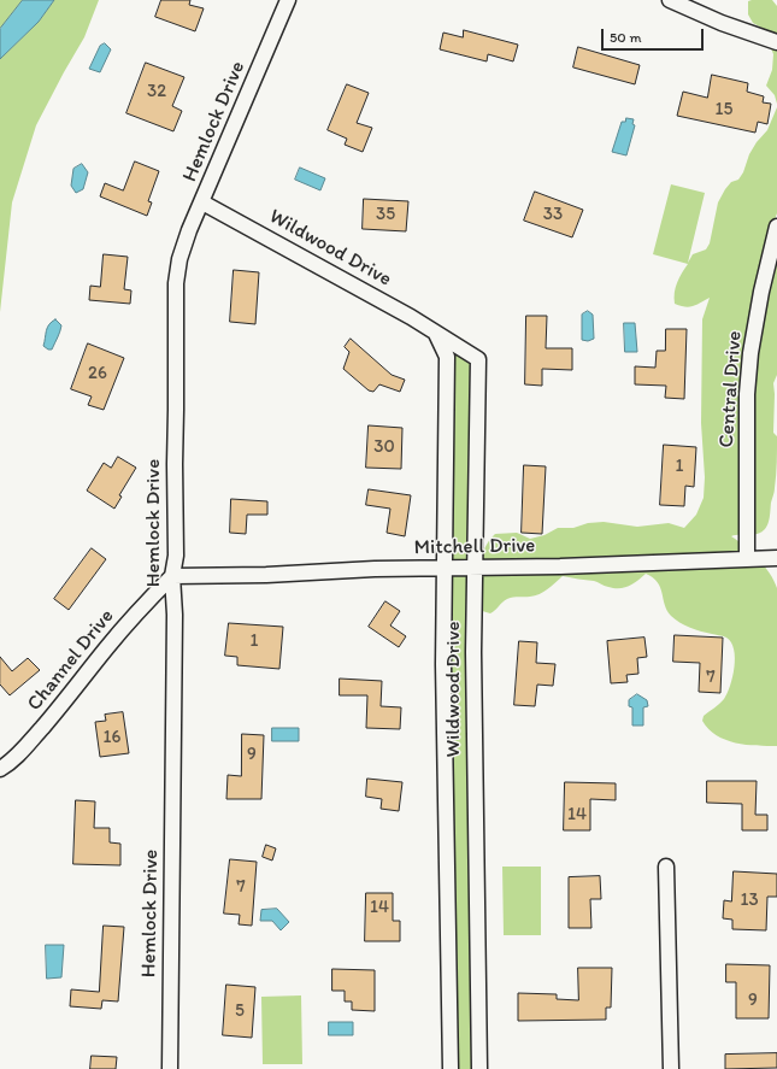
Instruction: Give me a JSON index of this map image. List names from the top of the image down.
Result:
{
  "streets": {
    "street": [
      "Hemlock Drive",
      "Wildwood Drive",
      "Central Drive",
      "Mitchell Drive",
      "Channel Drive"
    ]
  },
  "crossings": [
    ["Hemlock Drive", "Wildwood Drive"],
    ["Hemlock Drive", "Mitchell Drive"],
    ["Hemlock Drive", "Channel Drive"],
    ["Wildwood Drive", "Mitchell Drive"],
    ["Central Drive", "Mitchell Drive"],
    ["Mitchell Drive", "Channel Drive"]
  ],
  "house_numbers": [
    "32",
    "15",
    "35",
    "33",
    "26",
    "30",
    "1",
    "1",
    "7",
    "16",
    "9",
    "14",
    "7",
    "13",
    "14",
    "9",
    "5"
  ],
  "scale_bar": "50 m"
}
